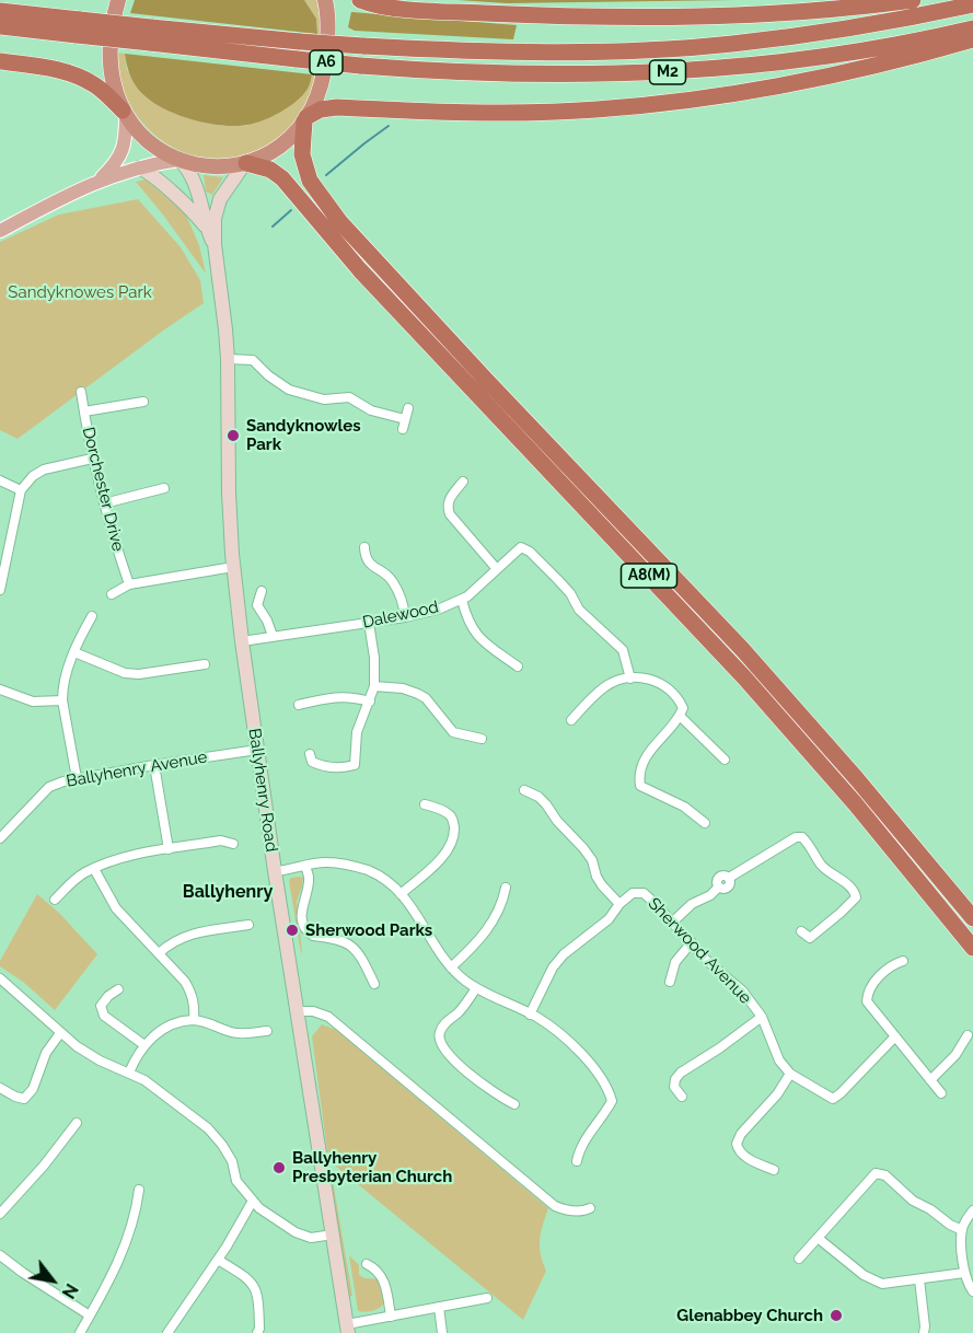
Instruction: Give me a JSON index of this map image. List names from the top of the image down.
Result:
{
  "streets": {
    "highway": ["A6", "M2", "A8(M)"],
    "main road": ["Ballyhenry Road"],
    "street": [
      "Dorchester Drive",
      "Dalewood",
      "Ballyhenry Avenue",
      "Sherwood Avenue"
    ]
  },
  "crossings": [
    ["A6", "A8(M)"],
    ["A6", "Ballyhenry Road"],
    ["A8(M)", "Ballyhenry Road"],
    ["Dalewood", "Ballyhenry Road"],
    ["Ballyhenry Avenue", "Ballyhenry Road"]
  ],
  "districts": ["Ballyhenry"],
  "parks": ["Sandyknowes Park"],
  "places": [
    "Sandyknowles Park",
    "Sherwood Parks",
    "Ballyhenry Presbyterian Church",
    "Glenabbey Church"
  ],
  "north": "bottom right"
}
